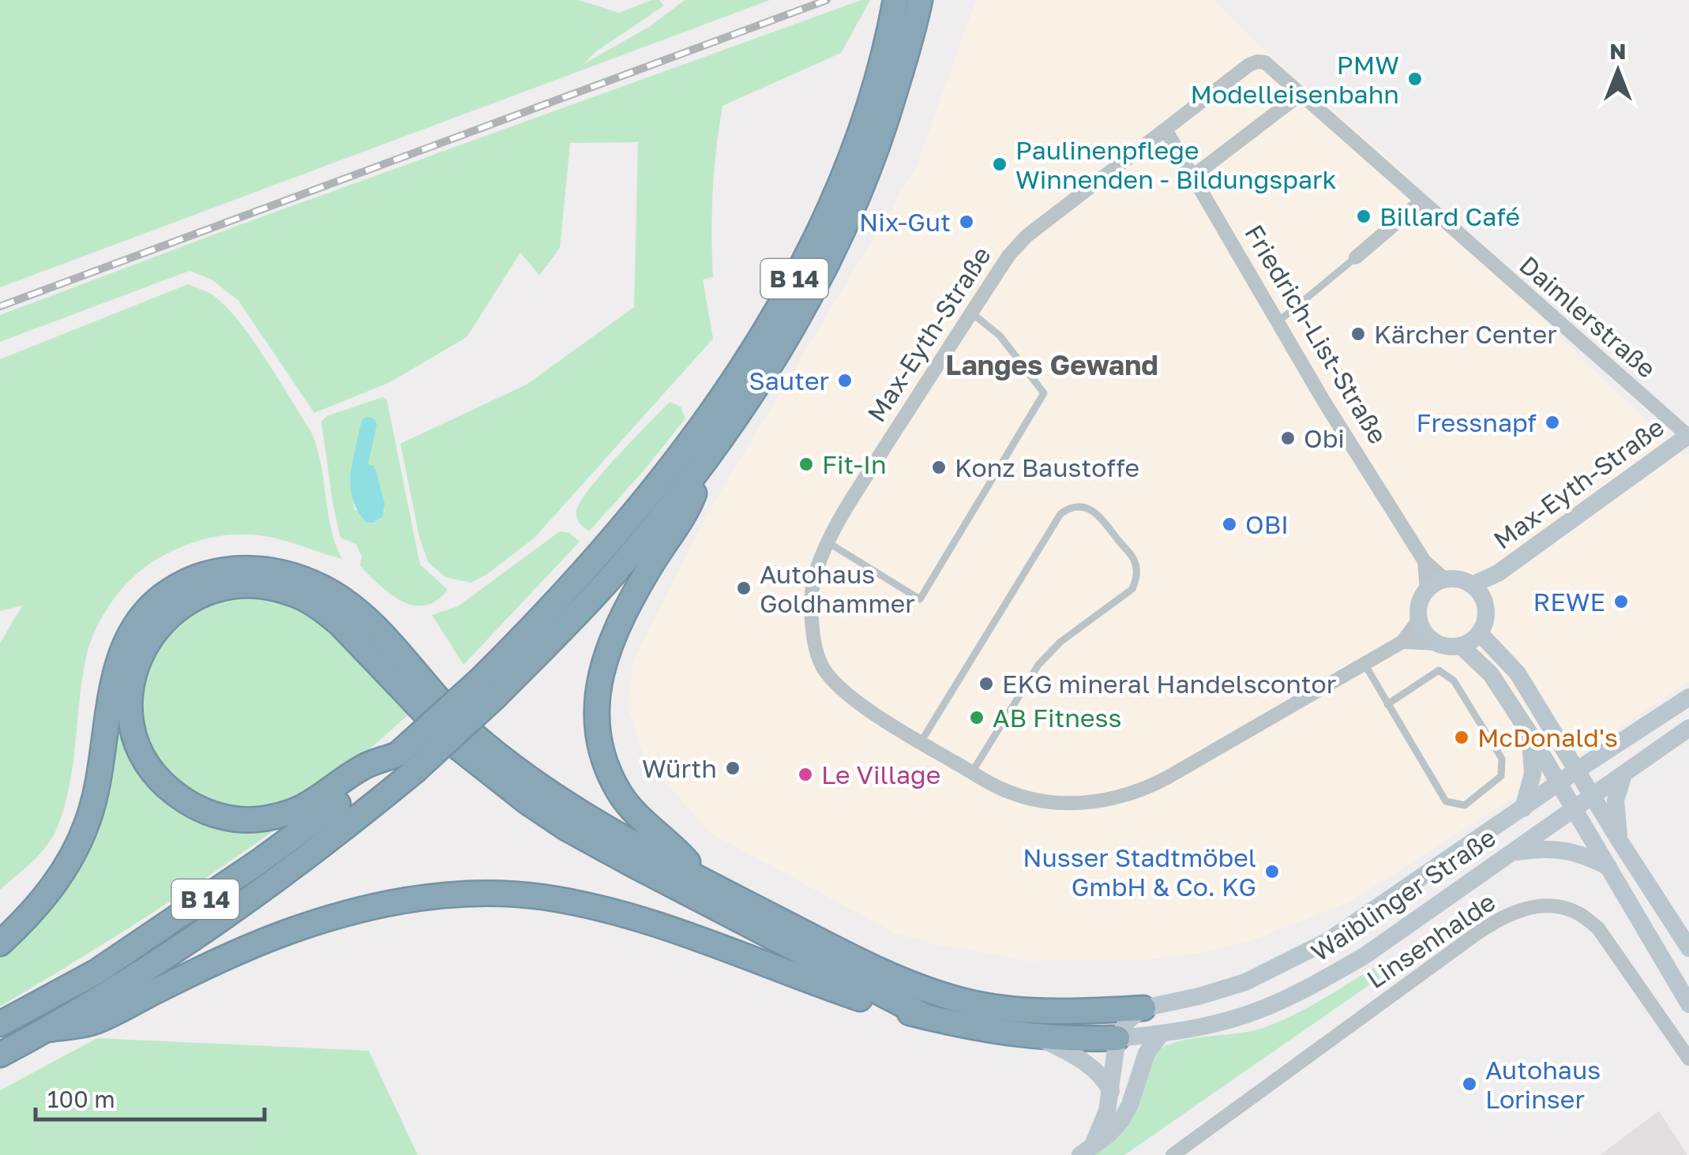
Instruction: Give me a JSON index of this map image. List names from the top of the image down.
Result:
{
  "streets": {
    "highway": ["B 14"],
    "main road": ["Max-Eyth-Straße", "Friedrich-List-Straße", "Waiblinger Straße"],
    "street": ["Daimlerstraße", "Linsenhalde"]
  },
  "crossings": [
    ["Daimlerstraße", "Max-Eyth-Straße"],
    ["Daimlerstraße", "Friedrich-List-Straße"],
    ["Max-Eyth-Straße", "Friedrich-List-Straße"]
  ],
  "districts": ["Langes Gewand"],
  "places": [
    "PMW Modelleisenbahn",
    "Paulinenpflege Winnenden - Bildungspark",
    "Billard Café",
    "Nix-Gut",
    "Kärcher Center",
    "Sauter",
    "Fressnapf",
    "Obi",
    "Fit-In",
    "Konz Baustoffe",
    "OBI",
    "Autohaus Goldhammer",
    "REWE",
    "EKG mineral Handelscontor",
    "AB Fitness",
    "McDonald's",
    "Würth",
    "Le Village",
    "Nusser Stadtmöbel GmbH & Co. KG",
    "Autohaus Lorinser"
  ],
  "scale_bar": "100 m",
  "north": "top"
}
